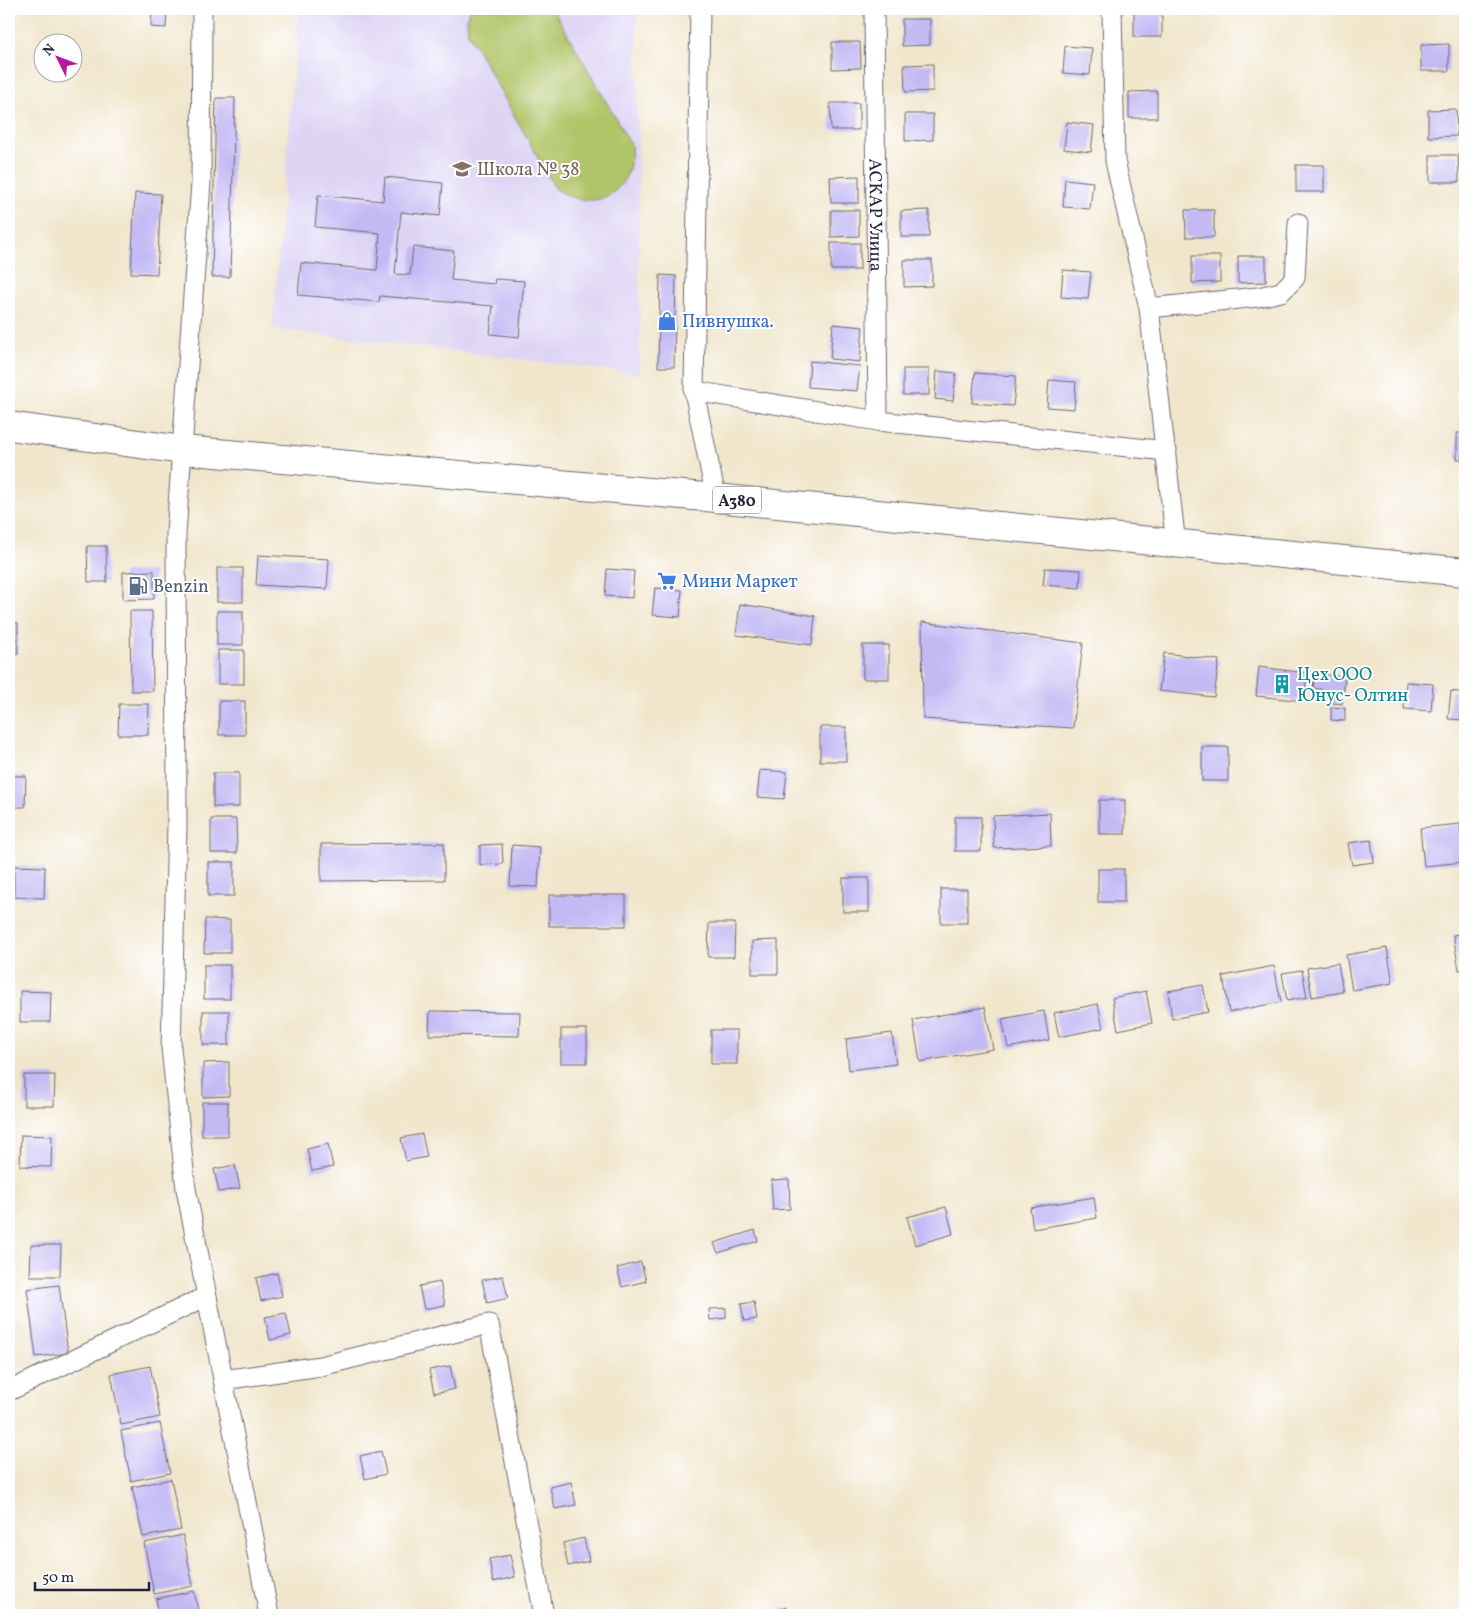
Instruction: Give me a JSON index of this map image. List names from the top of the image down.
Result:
{
  "streets": {
    "highway": ["A380"],
    "street": ["АСКАР Улица"]
  },
  "places": {
    "school or university": ["Школа № 38"],
    "shop": ["Пивнушка."],
    "supermarket": ["Мини Маркет"],
    "fuel station": ["Benzin"],
    "building": ["Цех ООО Юнус- Олтин"]
  },
  "scale_bar": "50 m",
  "north": "top left"
}
